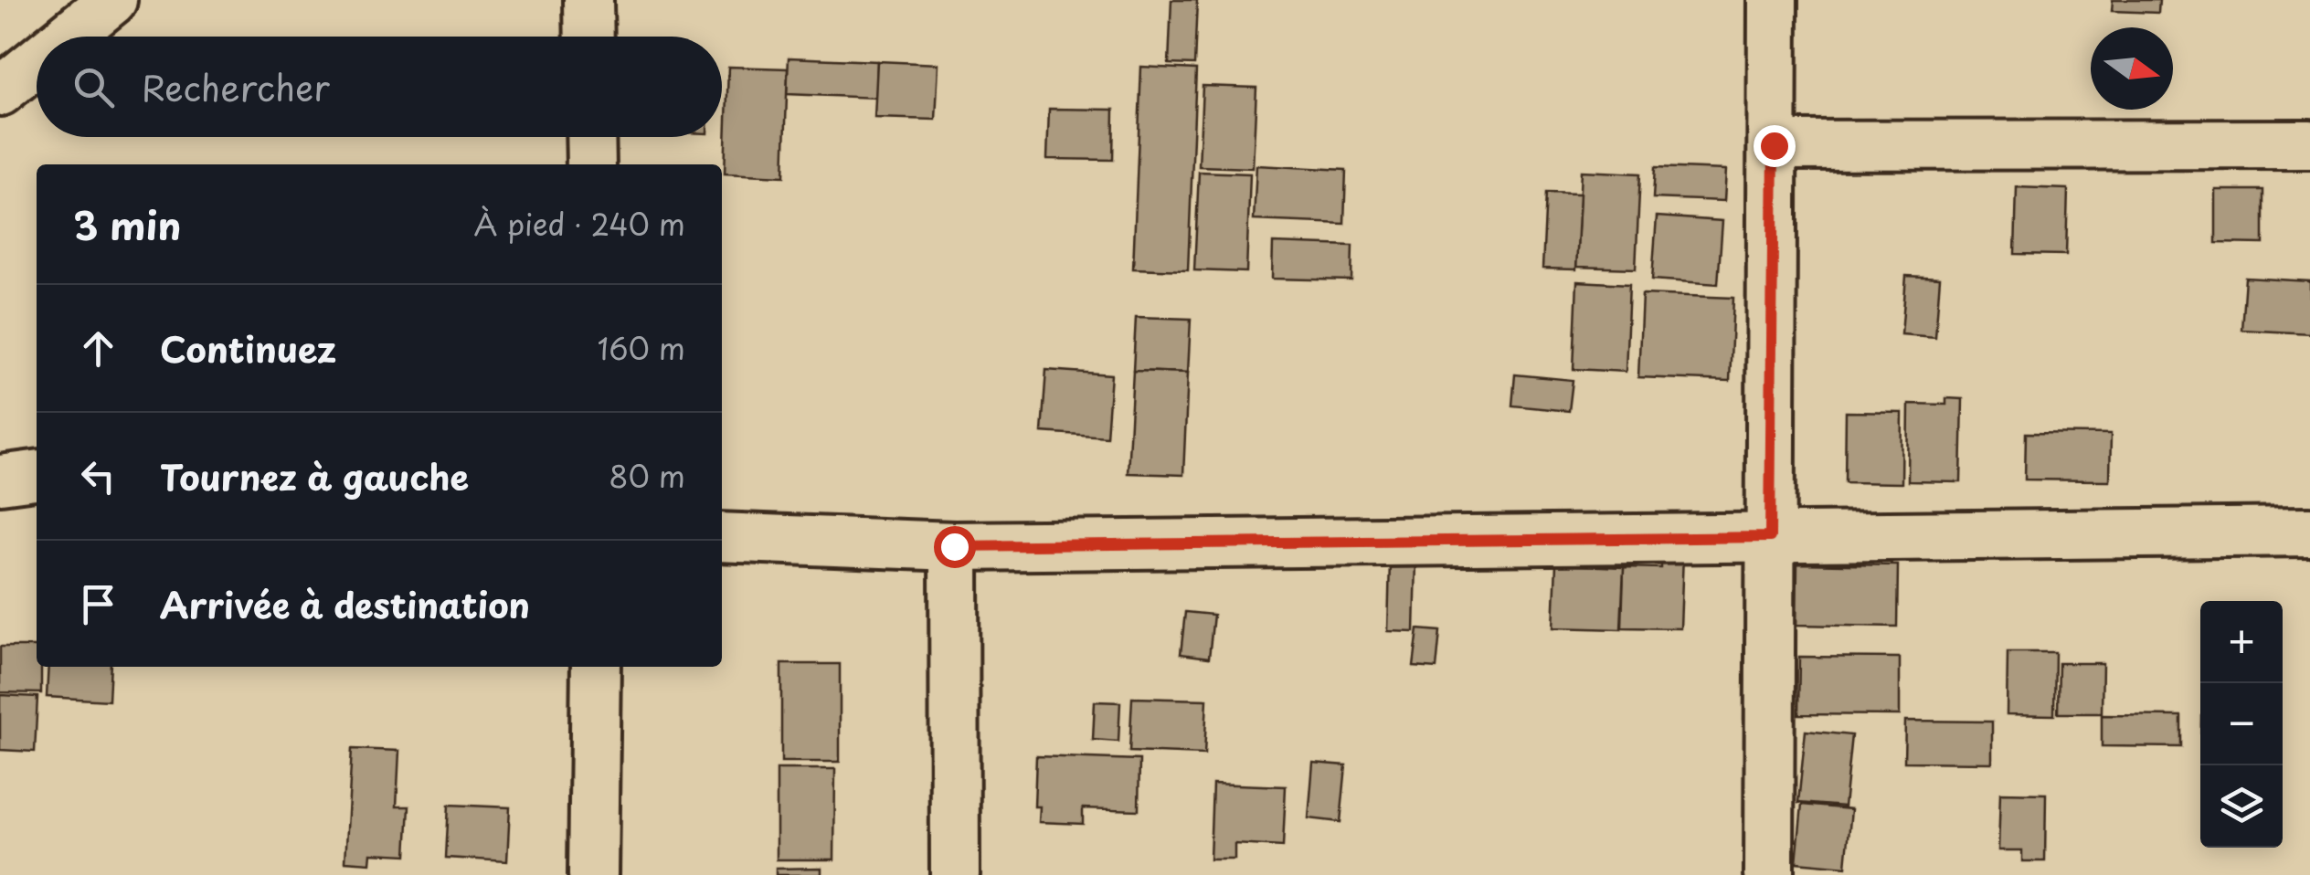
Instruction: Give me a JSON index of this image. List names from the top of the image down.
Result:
{
  "north": "right",
  "page": {
    "search": "Rechercher",
    "heading": ["3 min", "À pied · 240 m"],
    "list": [
      ["Continuez", "160 m"],
      ["Tournez à gauche", "80 m"],
      "Arrivée à destination"
    ],
    "map_buttons": ["+", "−"]
  }
}
